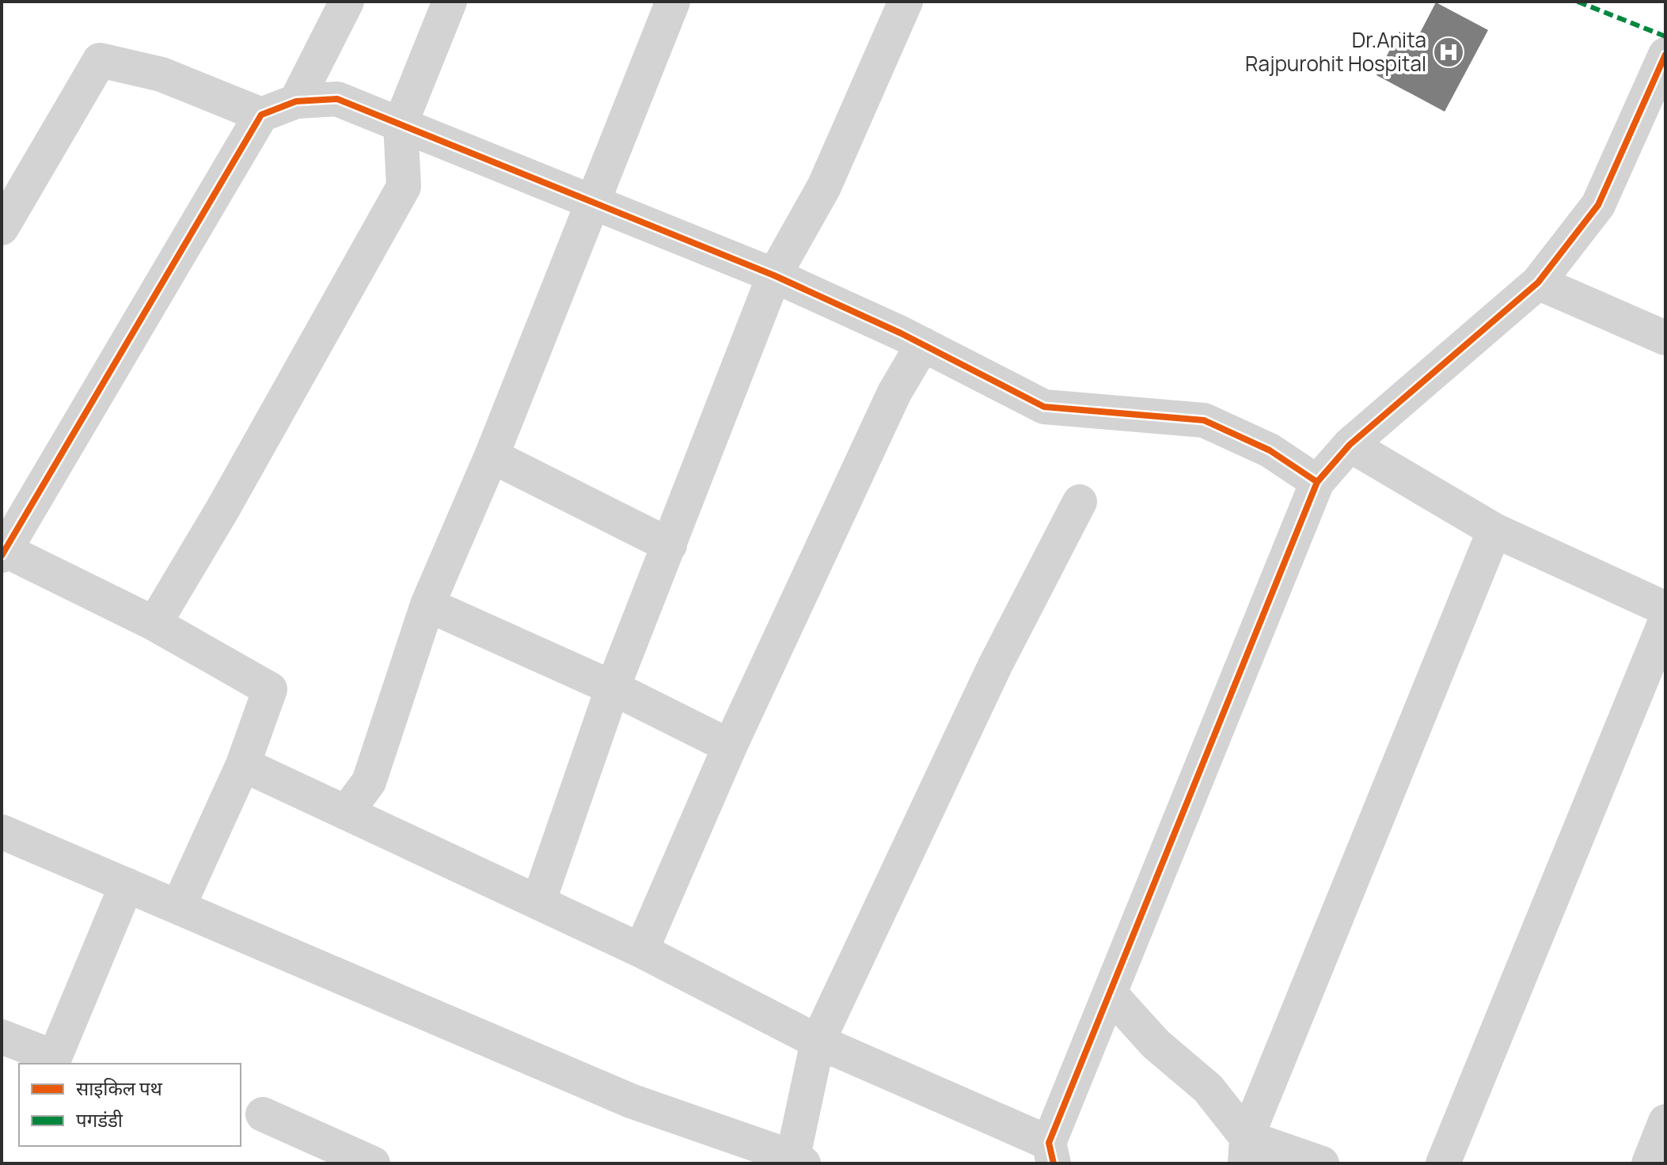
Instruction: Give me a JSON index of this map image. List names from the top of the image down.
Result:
{
  "places": {
    "hospital": ["Dr.Anita Rajpurohit Hospital"]
  },
  "legend": ["साइकिल पथ", "पगडंडी"]
}
